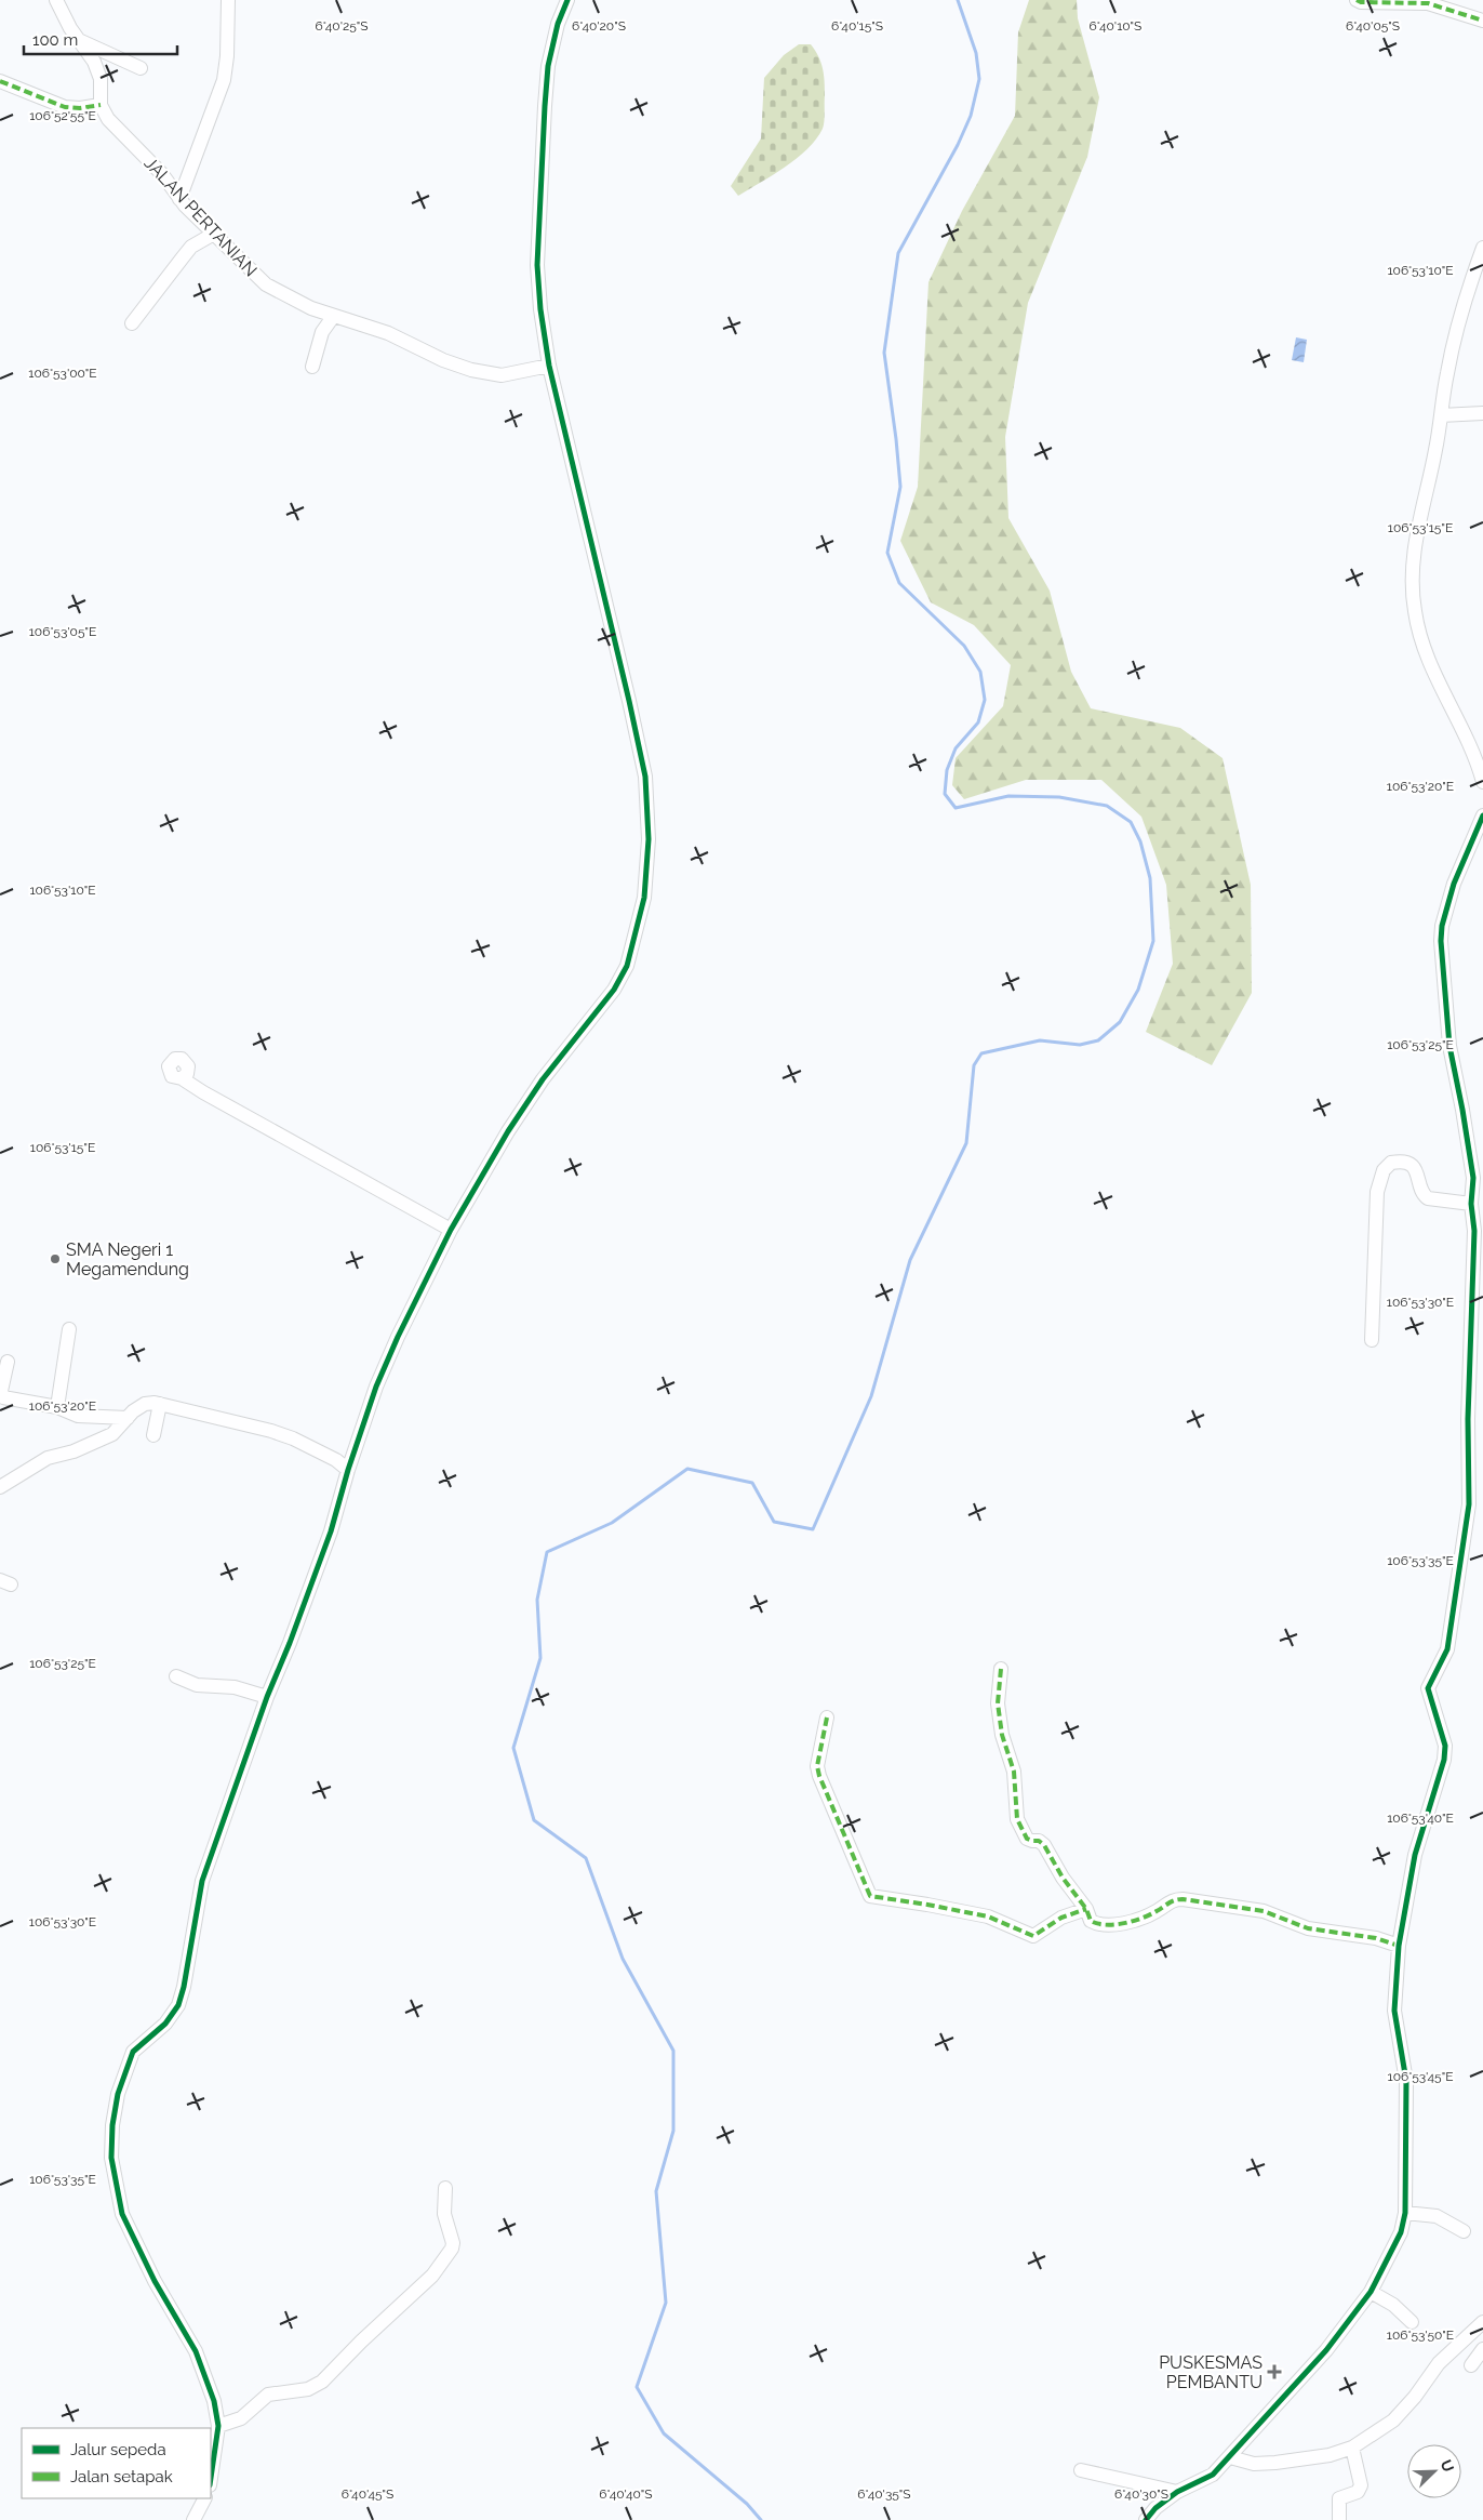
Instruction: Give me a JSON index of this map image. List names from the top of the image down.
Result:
{
  "streets": {
    "street": ["JALAN PERTANIAN"]
  },
  "places": {
    "other": ["SMA Negeri 1 Megamendung"],
    "health": ["PUSKESMAS PEMBANTU"]
  },
  "legend": ["Jalur sepeda", "Jalan setapak"],
  "scale_bar": "100 m",
  "north": "top right",
  "coordinates": [
    "6°40'25\"S",
    "6°40'20\"S",
    "6°40'15\"S",
    "6°40'10\"S",
    "6°40'05\"S",
    "106°52'55\"E",
    "106°53'10\"E",
    "106°53'00\"E",
    "106°53'15\"E",
    "106°53'05\"E",
    "106°53'20\"E",
    "106°53'25\"E",
    "106°53'30\"E",
    "106°53'35\"E",
    "106°53'40\"E",
    "106°53'45\"E",
    "106°53'50\"E",
    "6°40'45\"S",
    "6°40'40\"S",
    "6°40'35\"S",
    "6°40'30\"S"
  ]
}
